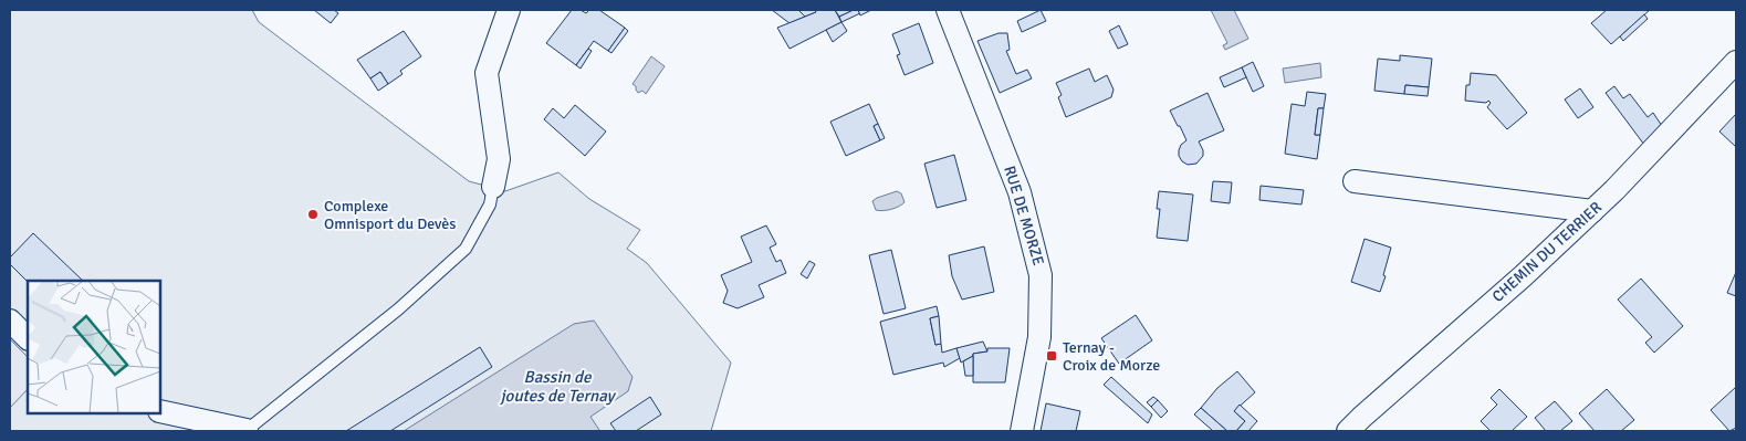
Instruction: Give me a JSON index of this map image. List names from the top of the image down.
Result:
{
  "streets": {
    "street": ["RUE DE MORZE", "CHEMIN DU TERRIER"]
  },
  "water": ["Bassin de joutes de Ternay"],
  "places": {
    "other": ["Complexe Omnisport du Devès"],
    "transit": ["Ternay - Croix de Morze"]
  }
}
